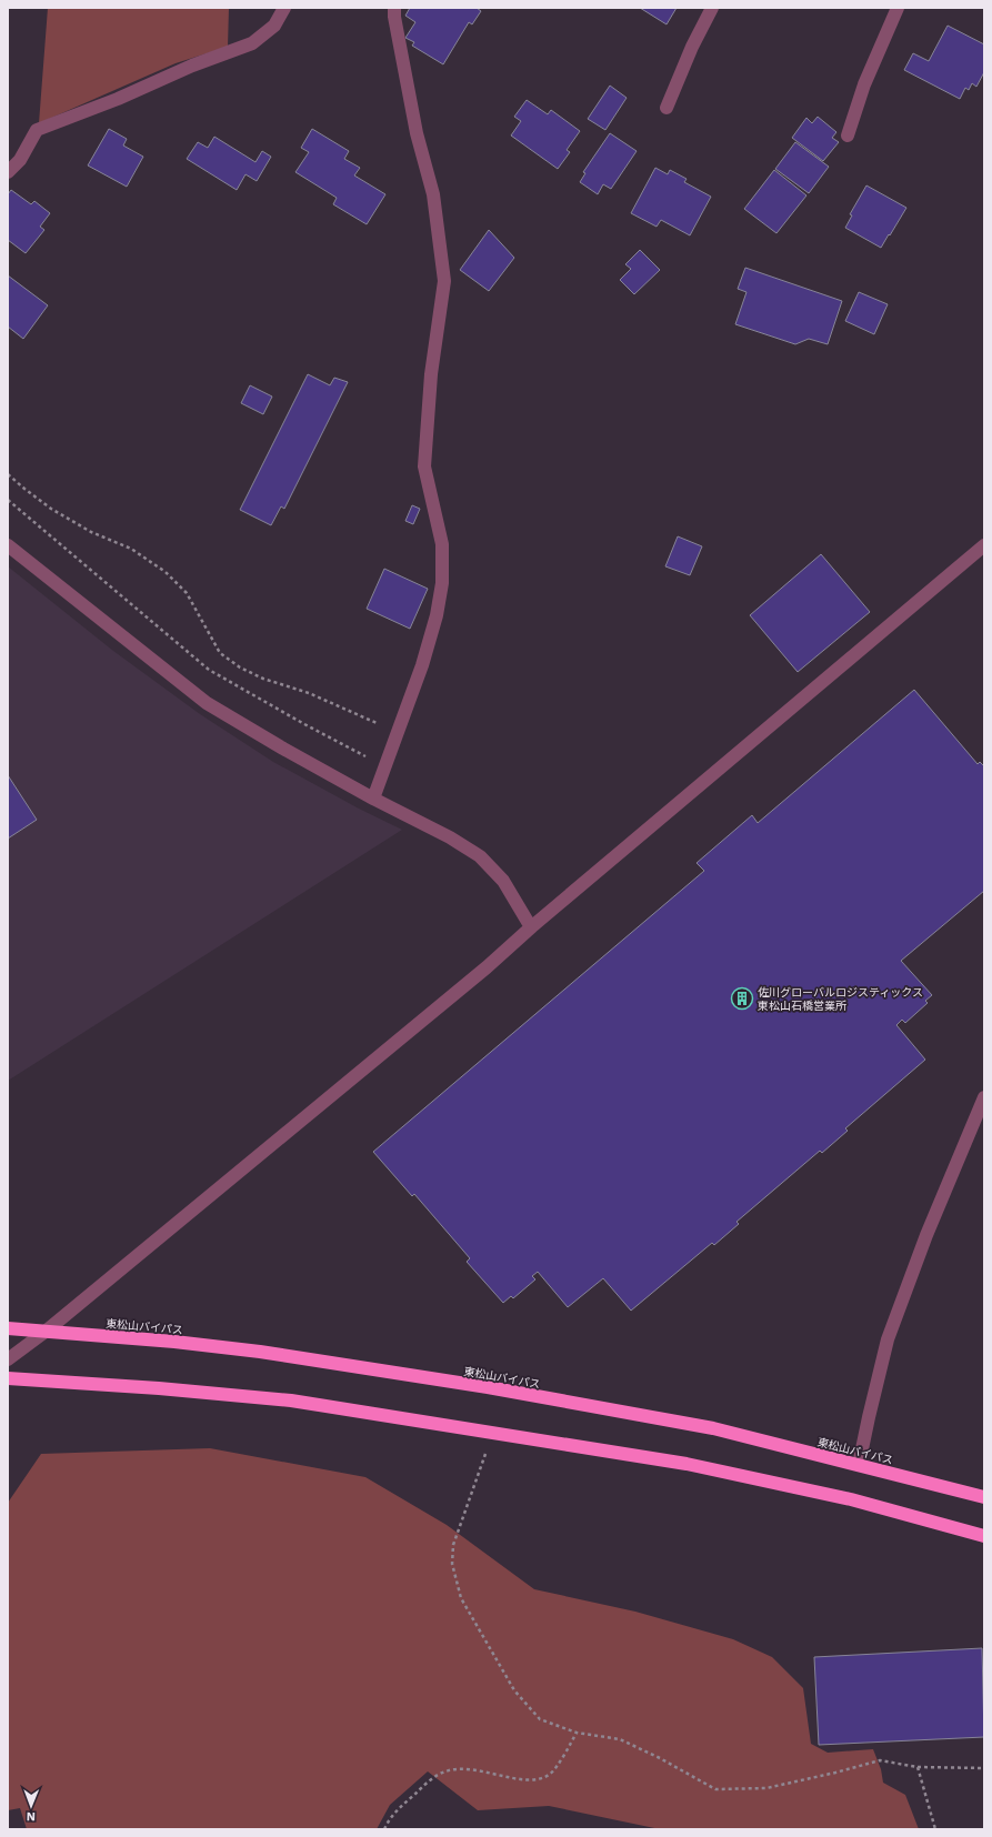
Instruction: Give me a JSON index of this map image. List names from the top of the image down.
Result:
{
  "streets": {
    "highway": ["東松山バイパス"]
  },
  "places": {
    "building": ["佐川グローバルロジスティックス 東松山石橋営業所"]
  },
  "north": "bottom"
}
